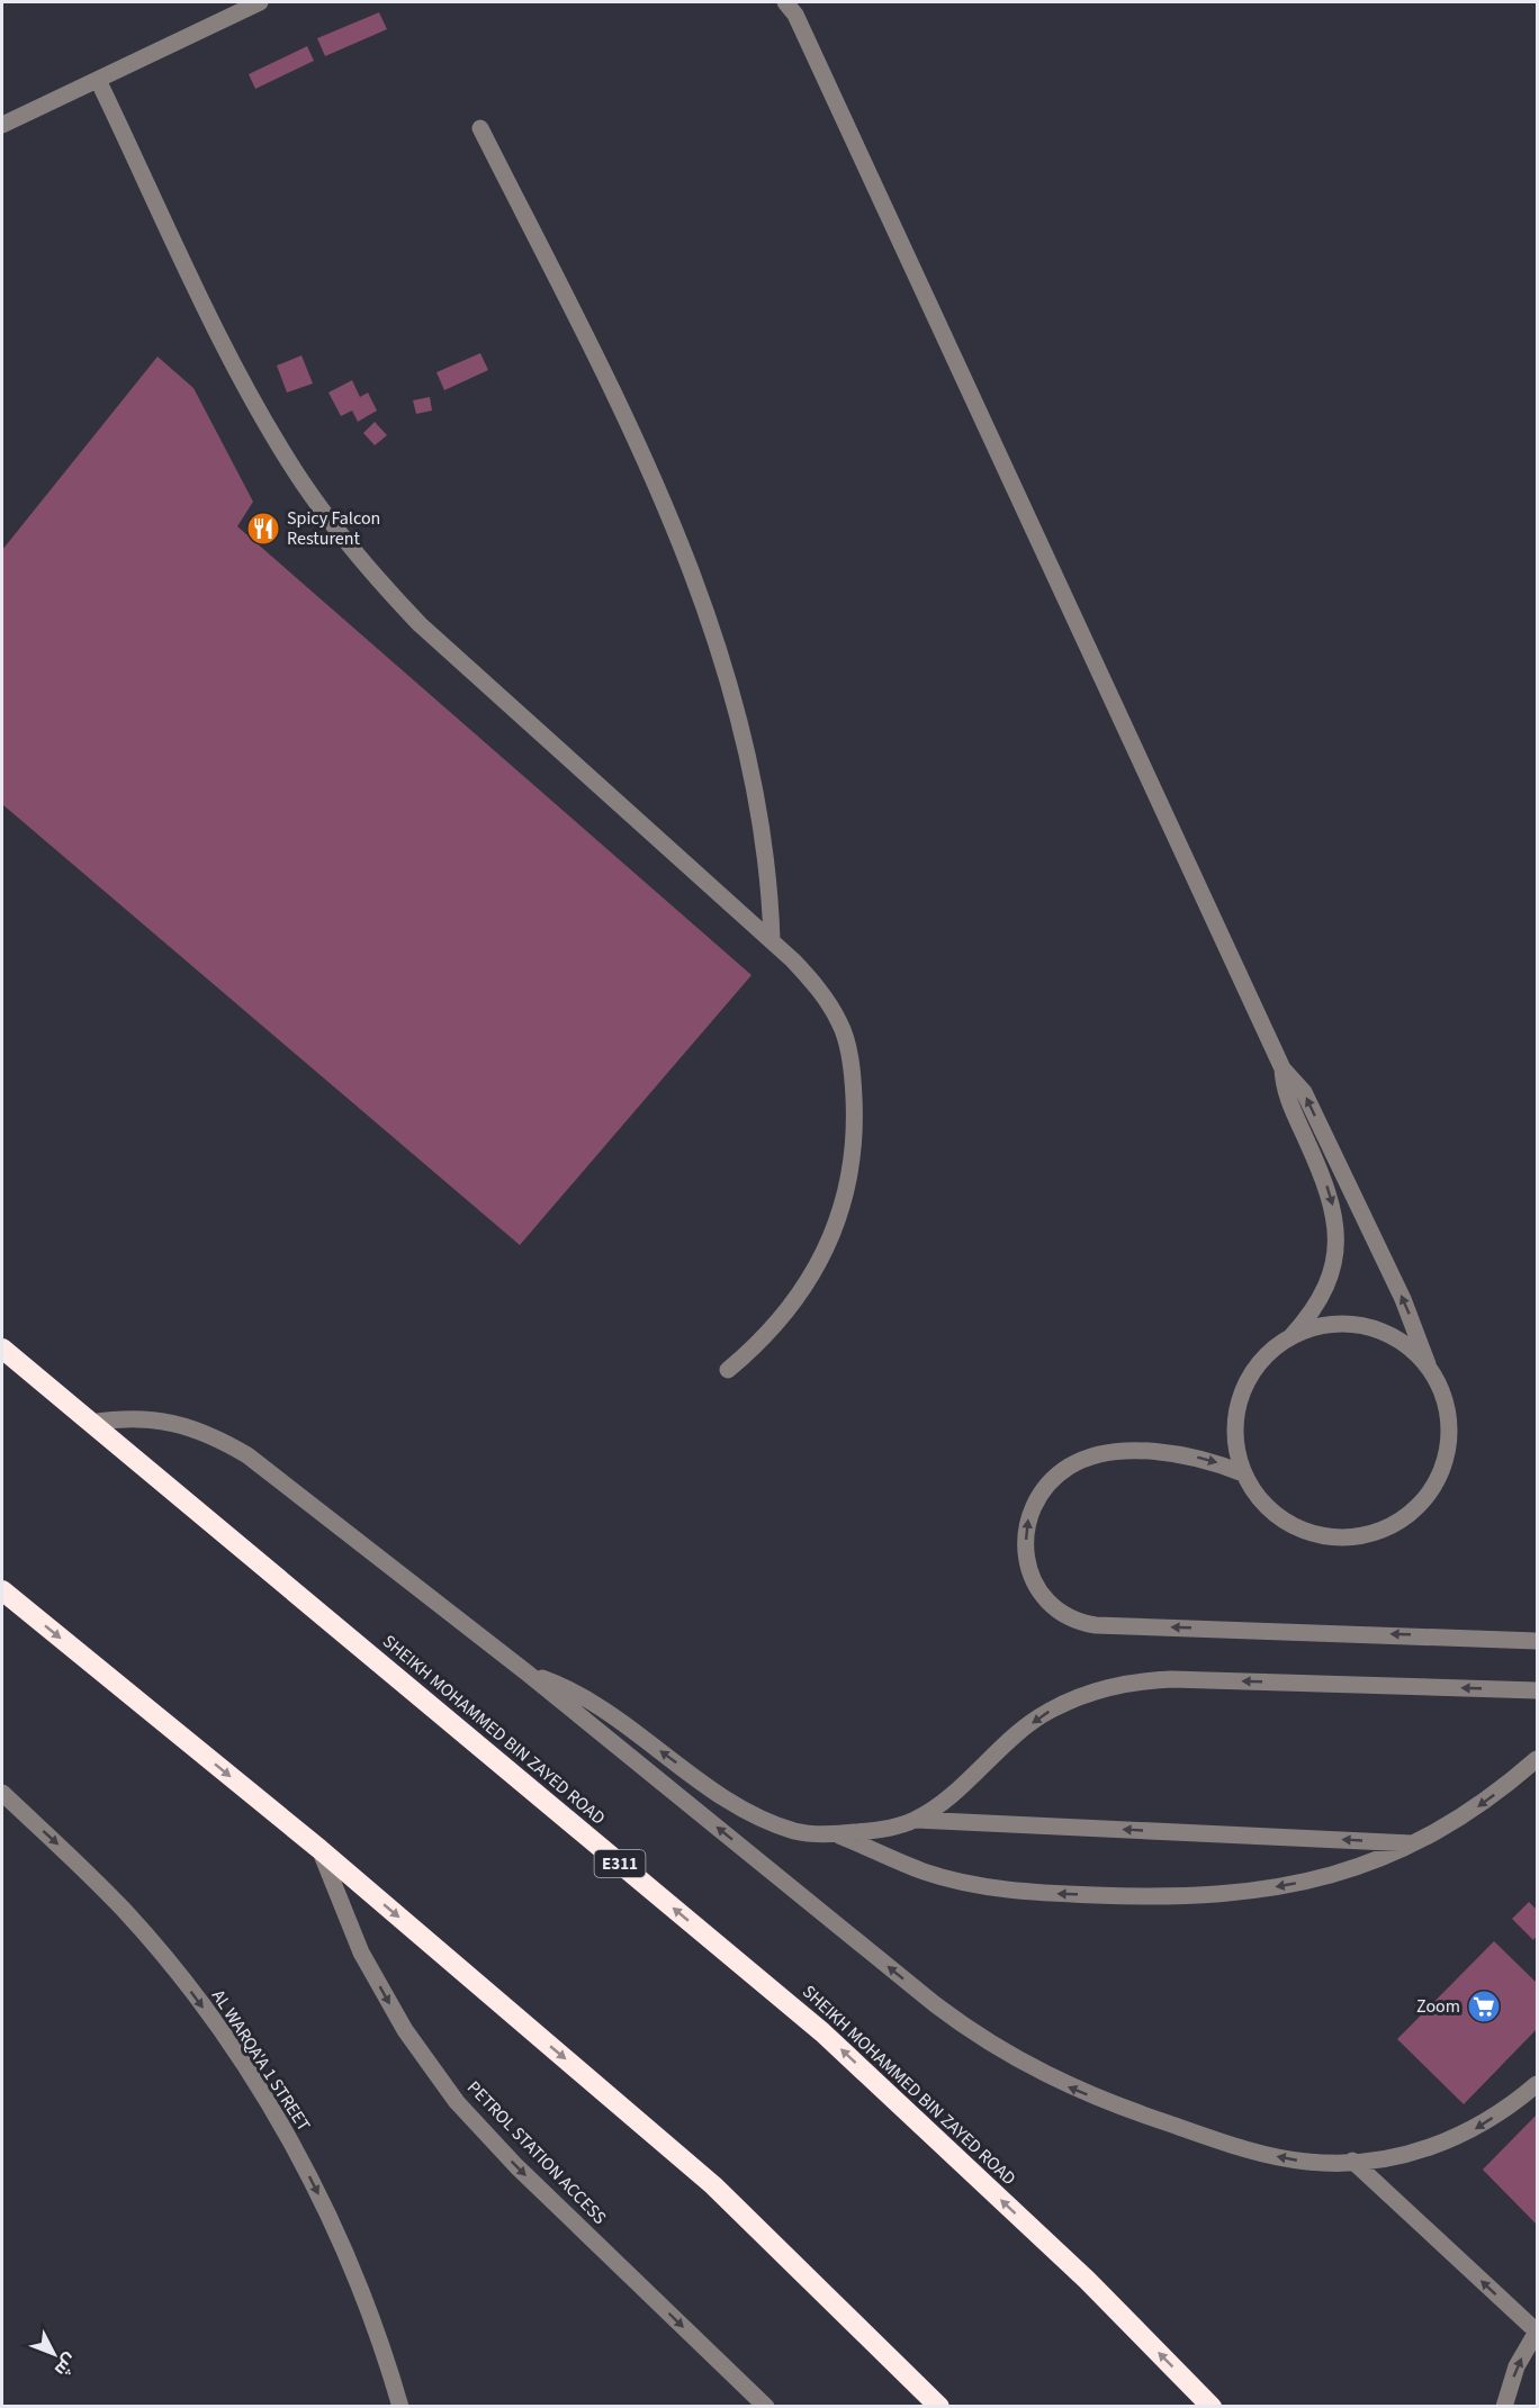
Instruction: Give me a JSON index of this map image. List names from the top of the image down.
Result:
{
  "streets": {
    "highway": ["SHEIKH MOHAMMED BIN ZAYED ROAD", "E311"],
    "street": ["AL WARQA'A 1 STREET", "PETROL STATION ACCESS"]
  },
  "one_way": ["SHEIKH MOHAMMED BIN ZAYED ROAD", "AL WARQA'A 1 STREET", "PETROL STATION ACCESS"],
  "places": {
    "restaurant": ["Spicy Falcon Resturent"],
    "supermarket": ["Zoom"]
  },
  "north": "bottom right"
}
